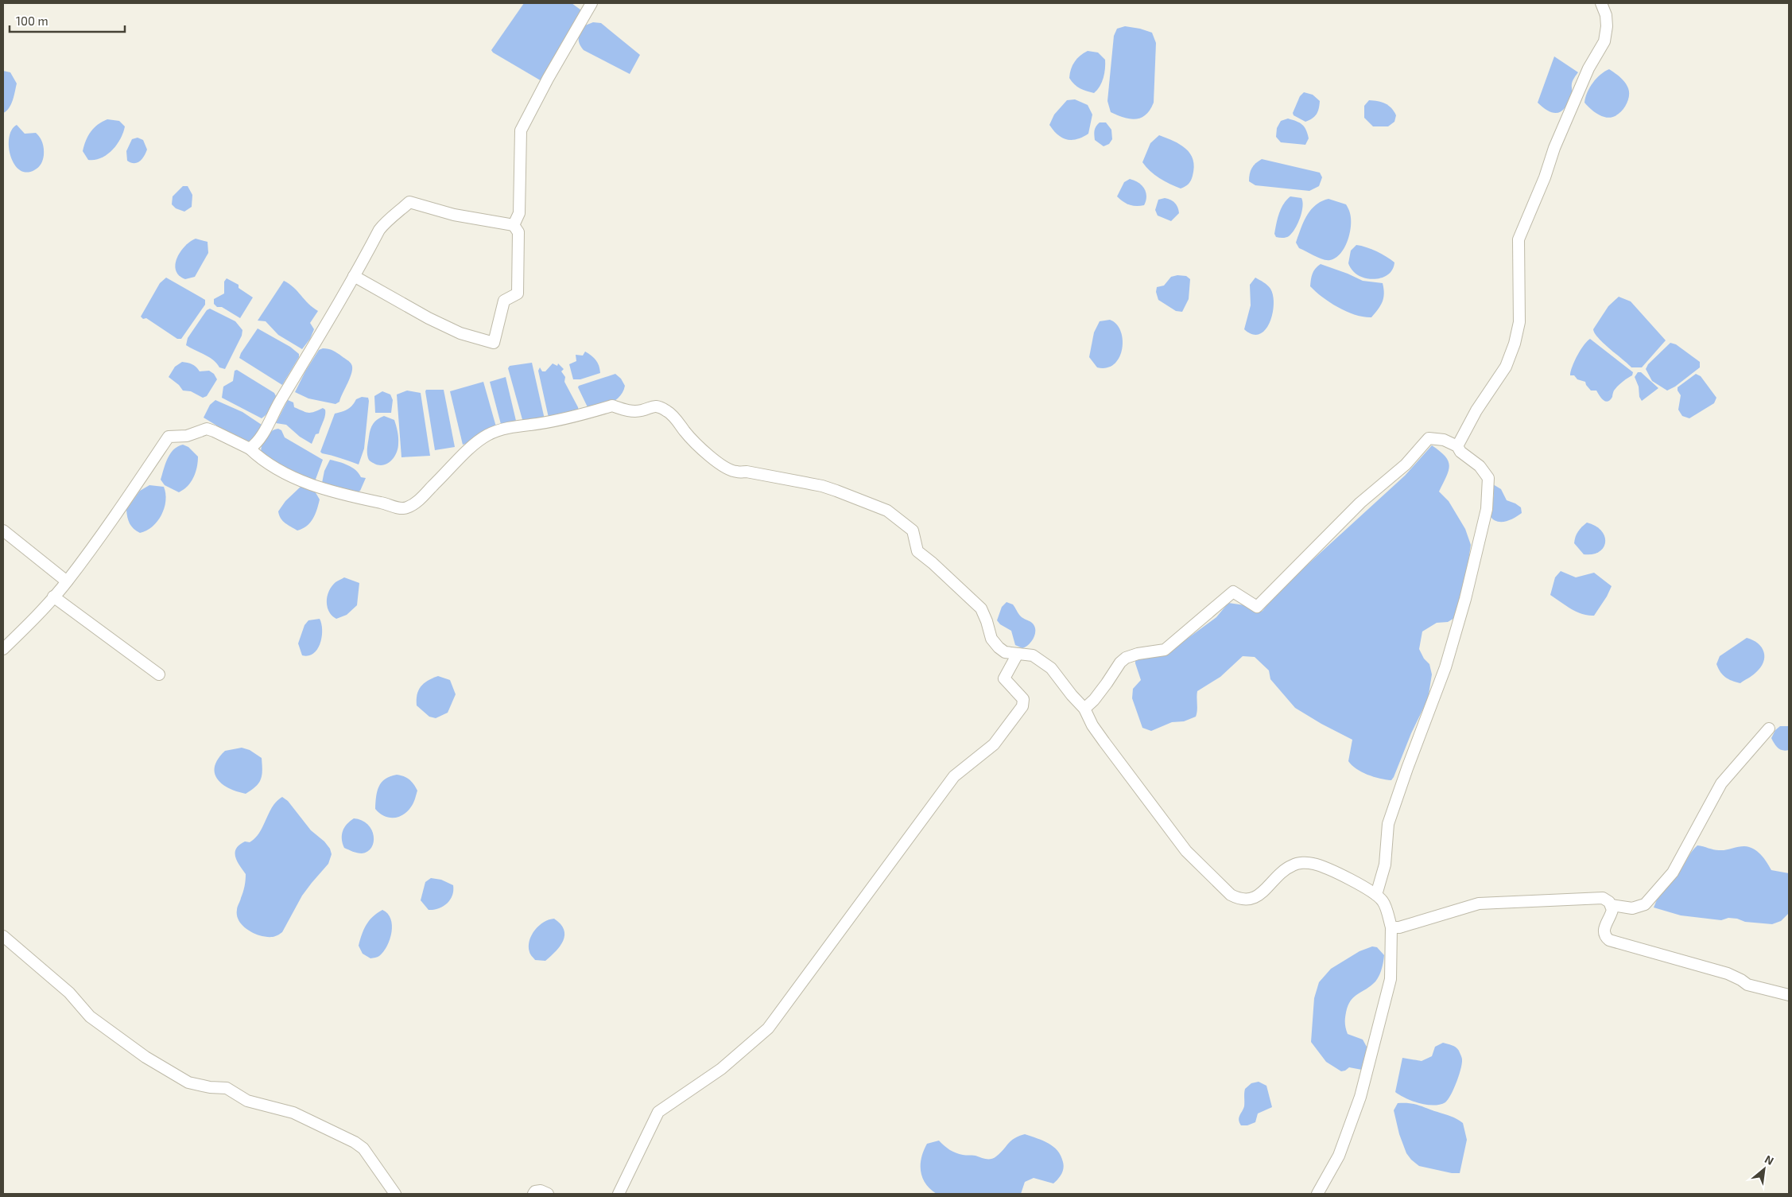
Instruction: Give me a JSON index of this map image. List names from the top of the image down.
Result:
{
  "scale_bar": "100 m",
  "north": "top right"
}
